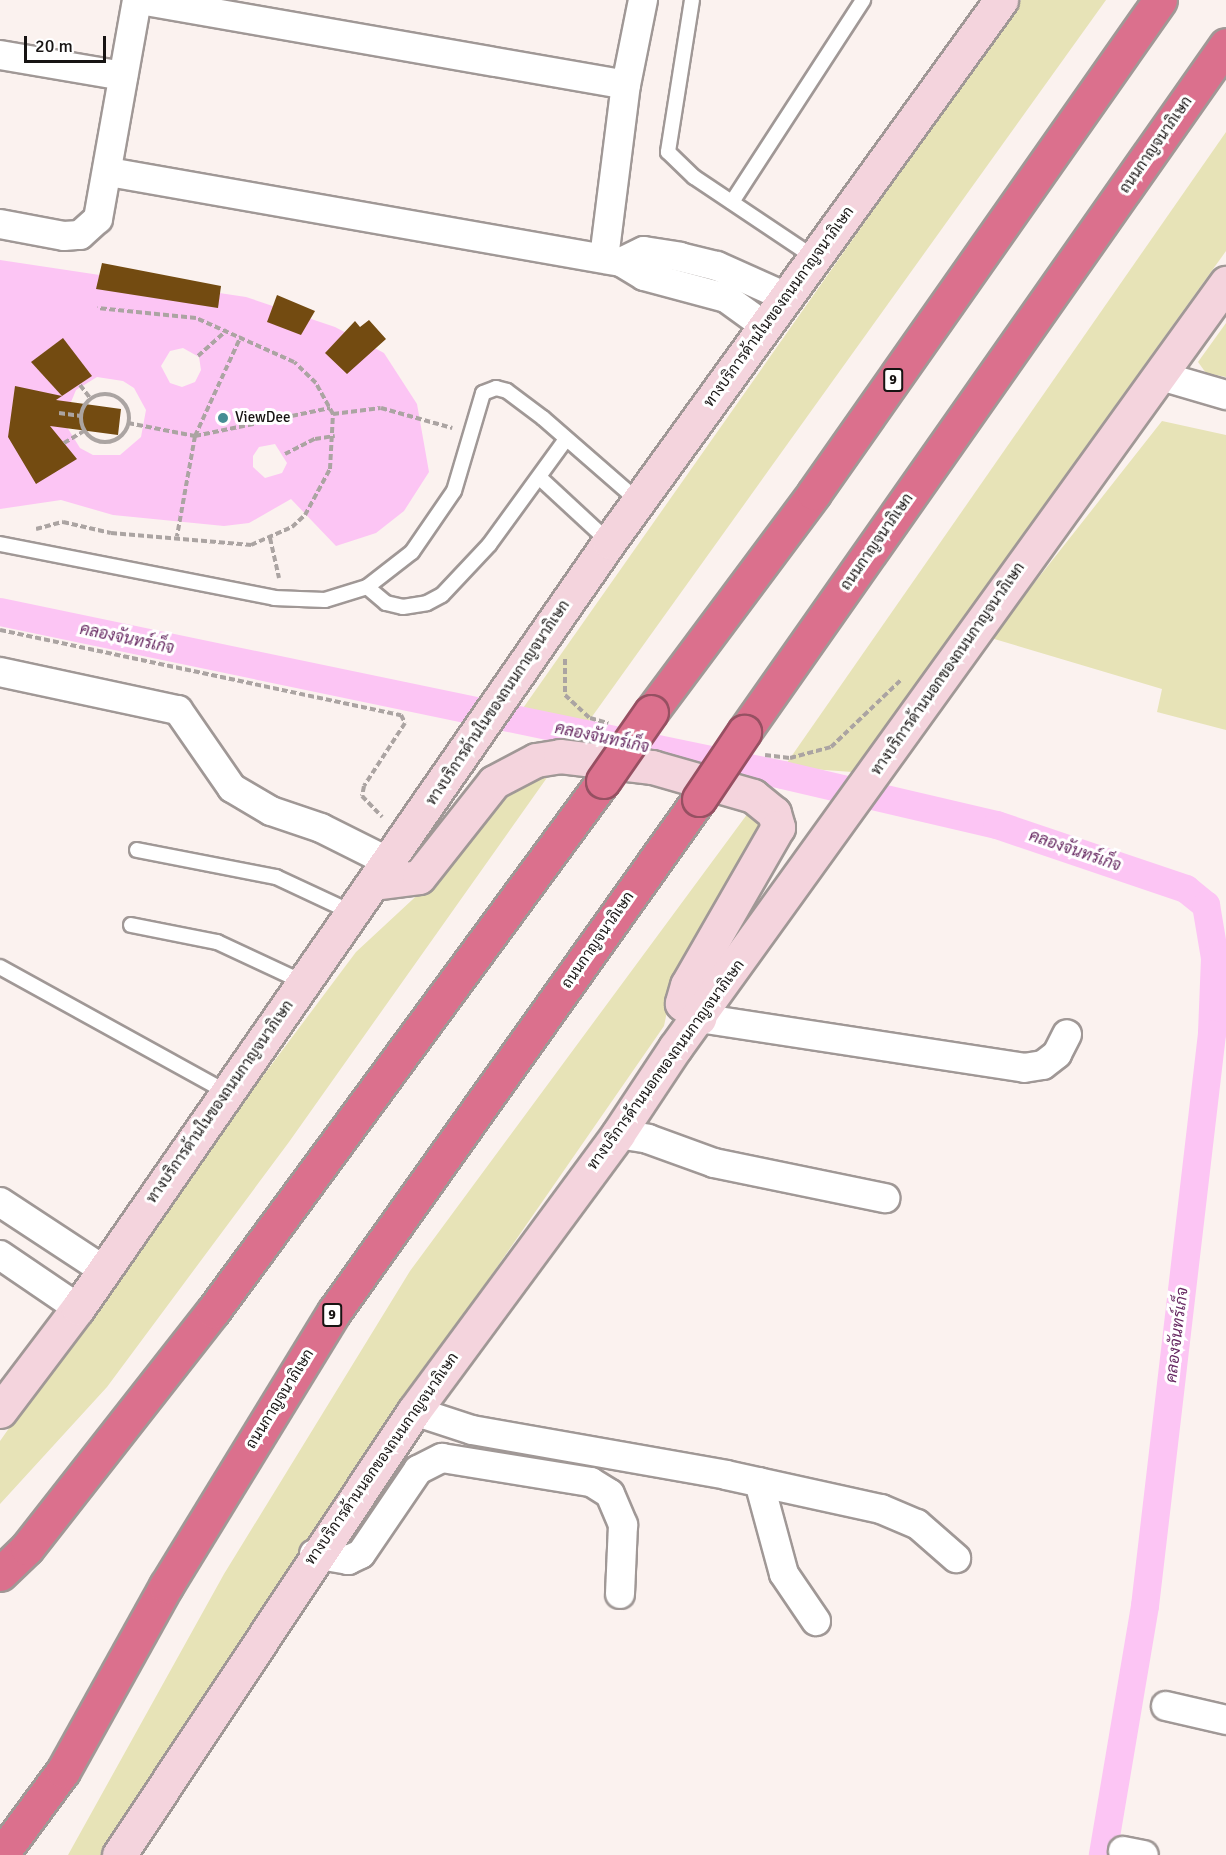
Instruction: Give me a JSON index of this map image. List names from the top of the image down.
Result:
{
  "streets": {
    "highway": ["ถนนกาญจนาภิเษก", "9"],
    "main road": ["ทางบริการด้านในของถนนกาญจนาภิเษก", "ทางบริการด้านนอกของถนนกาญจนาภิเษก"]
  },
  "water": ["คลองจันทร์เก็จ"],
  "places": ["ViewDee"],
  "scale_bar": "20 m"
}
